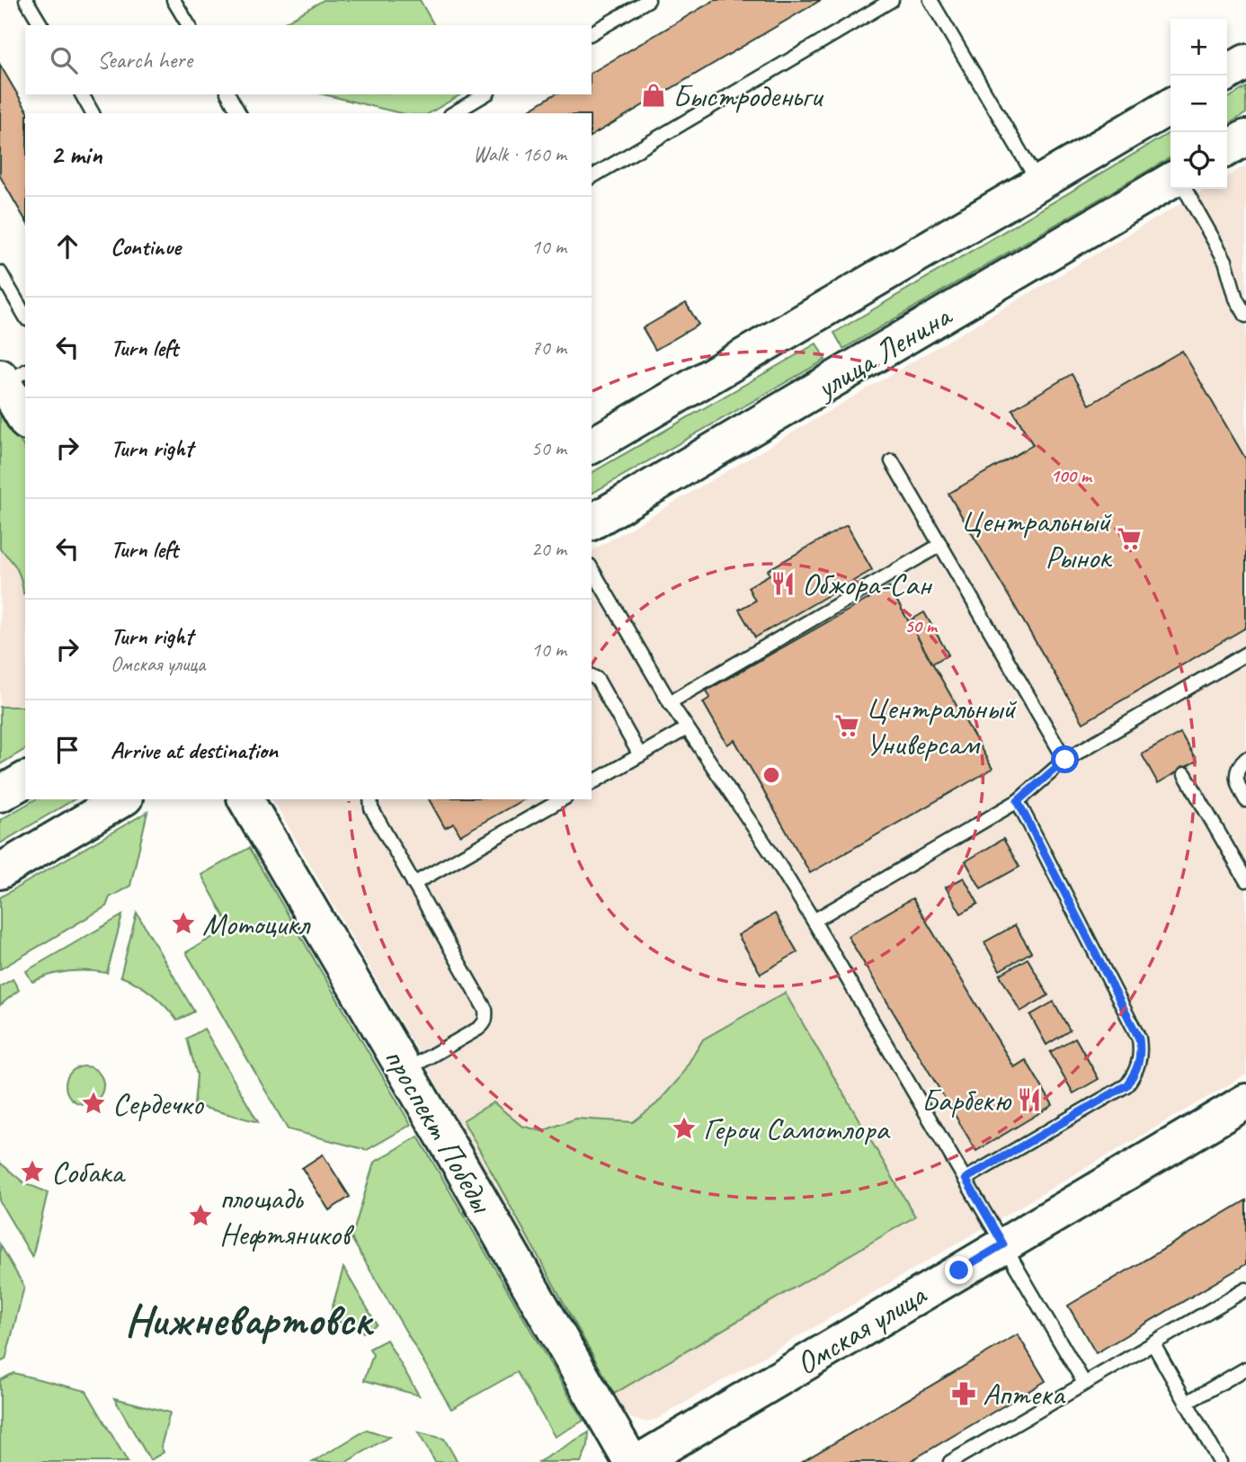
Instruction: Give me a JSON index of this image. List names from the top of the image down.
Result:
{
  "streets": {
    "main road": ["улица Ленина", "проспект Победы", "Омская улица"]
  },
  "districts": ["Нижневартовск"],
  "places": {
    "shop": ["Быстроденьги"],
    "supermarket": ["Центральный Рынок", "Центральный Универсам"],
    "restaurant": ["Обжора-Сан", "Барбекю"],
    "place": [
      "Мотоцикл",
      "Сердечко",
      "Герои Самотлора",
      "Собака",
      "площадь Нефтяников"
    ],
    "pharmacy": ["Аптека"]
  },
  "page": {
    "map_buttons": ["+", "−"],
    "search": "Search here",
    "heading": ["2 min", "Walk · 160 m"],
    "list": [
      ["Continue", "10 m"],
      ["Turn left", "70 m"],
      ["Turn right", "50 m"],
      ["Turn left", "20 m"],
      ["Turn right", "Омская улица", "10 m"],
      "Arrive at destination"
    ]
  },
  "rings": ["100 m", "50 m"]
}
